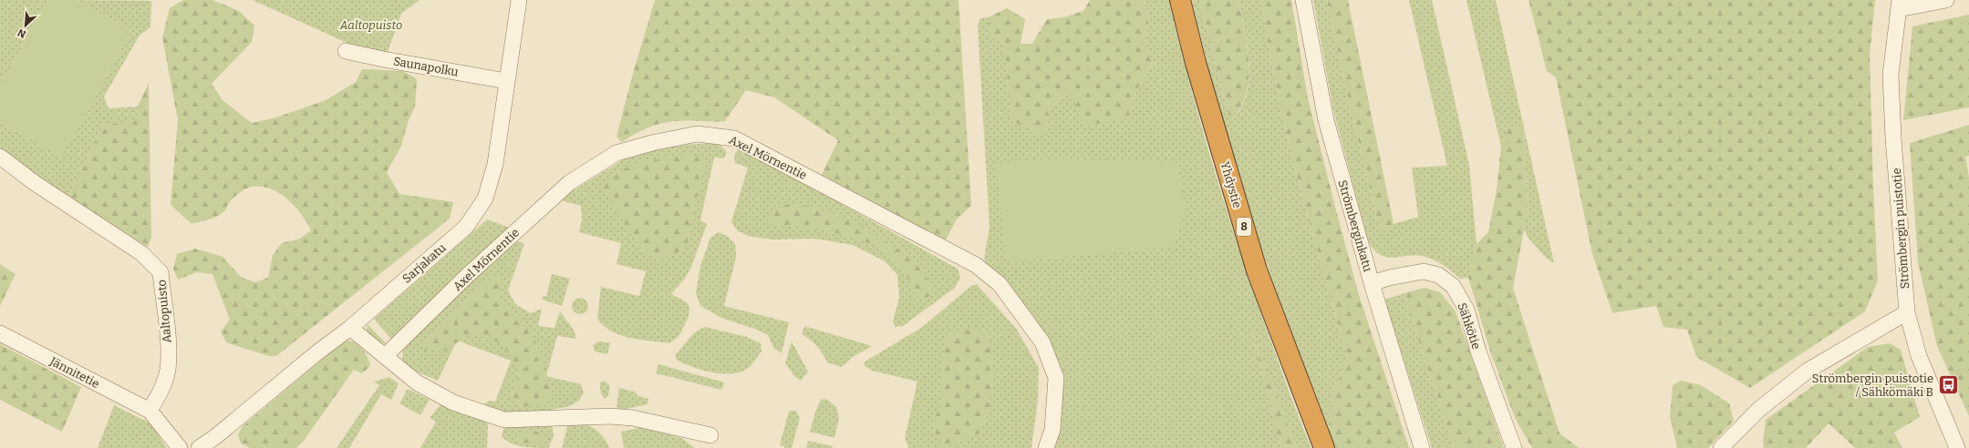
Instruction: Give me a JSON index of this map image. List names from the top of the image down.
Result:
{
  "streets": {
    "highway": ["Yhdystie", "8"],
    "street": [
      "Saunapolku",
      "Axel Mörnentie",
      "Strömberginkatu",
      "Strömbergin puistotie",
      "Sarjakatu",
      "Aaltopuisto",
      "Sähkötie",
      "Jännitetie"
    ]
  },
  "crossings": [
    ["Saunapolku", "Sarjakatu"],
    ["Strömberginkatu", "Sähkötie"],
    ["Aaltopuisto", "Jännitetie"]
  ],
  "parks": ["Aaltopuisto"],
  "places": {
    "bus stop": ["Strömbergin puistotie / Sähkömäki B"]
  },
  "north": "bottom left"
}
